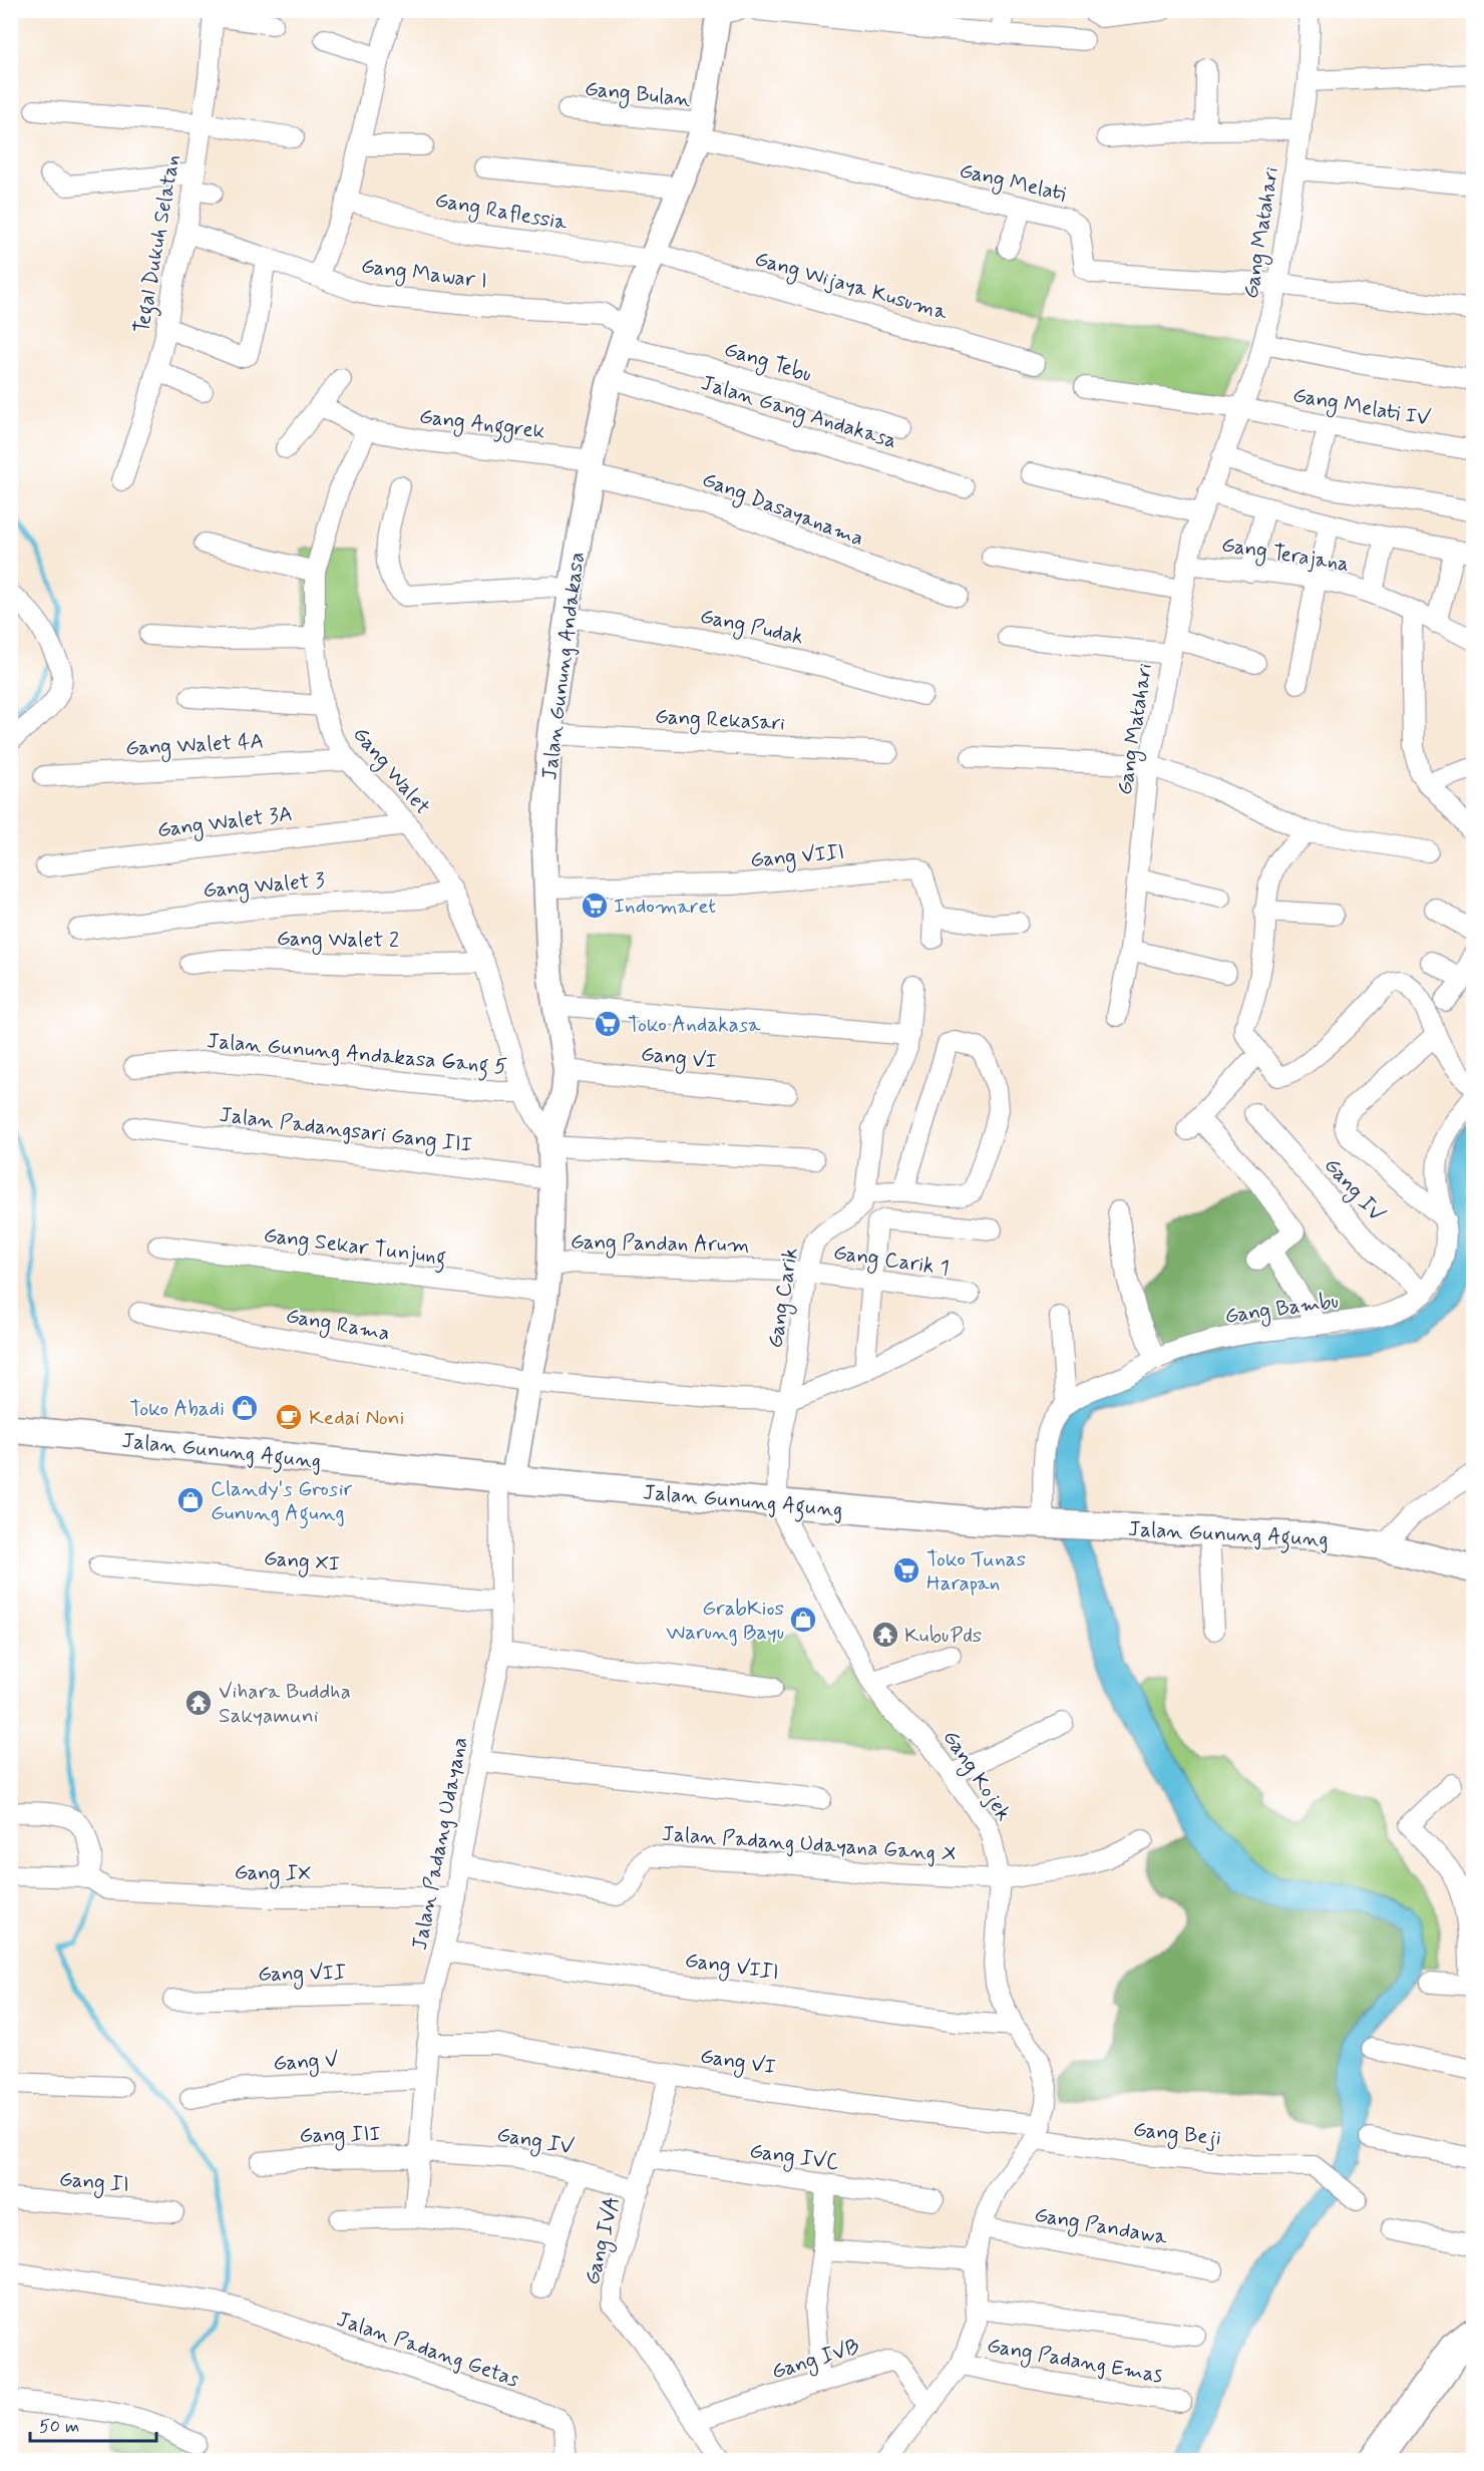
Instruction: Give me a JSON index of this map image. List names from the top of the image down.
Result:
{
  "streets": {
    "main road": ["Jalan Gunung Agung"],
    "street": [
      "Gang Bulan",
      "Gang Melati",
      "Gang Raflessia",
      "Gang Matahari",
      "Tegal Dukuh Selatan",
      "Gang Mawar I",
      "Gang Wijaya Kusuma",
      "Gang Tebu",
      "Gang Melati IV",
      "Jalan Gang Andakasa",
      "Gang Anggrek",
      "Gang Dasayanama",
      "Gang Terajana",
      "Gang Pudak",
      "Jalan Gunung Andakasa",
      "Gang Rekasari",
      "Gang Walet 4A",
      "Gang Walet",
      "Gang Walet 3A",
      "Gang VIII",
      "Gang Walet 3",
      "Gang Walet 2",
      "Jalan Gunung Andakasa Gang 5",
      "Gang VI",
      "Jalan Padangsari Gang III",
      "Gang IV",
      "Gang Pandan Arum",
      "Gang Sekar Tunjung",
      "Gang Carik 1",
      "Gang Carik",
      "Gang Bambu",
      "Gang Rama",
      "Gang XI",
      "Gang Kojek",
      "Jalan Padang Udayana",
      "Jalan Padang Udayana Gang X",
      "Gang IX",
      "Gang VII",
      "Gang V",
      "Gang Beji",
      "Gang III",
      "Gang IVC",
      "Gang II",
      "Gang Pandawa",
      "Gang IVA",
      "Jalan Padang Getas",
      "Gang IVB",
      "Gang Padang Emas"
    ]
  },
  "crossings": [
    ["Gang Bulan", "Gang Melati"],
    ["Gang Bulan", "Jalan Gunung Andakasa"],
    ["Gang Melati", "Gang Matahari"],
    ["Gang Melati", "Jalan Gunung Andakasa"],
    ["Gang Raflessia", "Gang Wijaya Kusuma"],
    ["Gang Raflessia", "Jalan Gunung Andakasa"],
    ["Gang Matahari", "Gang Melati IV"],
    ["Gang Matahari", "Gang Terajana"],
    ["Tegal Dukuh Selatan", "Gang Mawar I"],
    ["Gang Mawar I", "Gang Tebu"],
    ["Gang Mawar I", "Jalan Gunung Andakasa"],
    ["Gang Wijaya Kusuma", "Jalan Gunung Andakasa"],
    ["Gang Tebu", "Jalan Gunung Andakasa"],
    ["Jalan Gang Andakasa", "Jalan Gunung Andakasa"],
    ["Gang Anggrek", "Gang Dasayanama"],
    ["Gang Anggrek", "Jalan Gunung Andakasa"],
    ["Gang Anggrek", "Gang Walet"],
    ["Gang Dasayanama", "Jalan Gunung Andakasa"],
    ["Gang Pudak", "Jalan Gunung Andakasa"],
    ["Jalan Gunung Andakasa", "Gang Rekasari"],
    ["Jalan Gunung Andakasa", "Gang VIII"],
    ["Jalan Gunung Andakasa", "Jalan Gunung Andakasa Gang 5"],
    ["Jalan Gunung Andakasa", "Gang VI"],
    ["Jalan Gunung Andakasa", "Jalan Padangsari Gang III"],
    ["Jalan Gunung Andakasa", "Gang Pandan Arum"],
    ["Jalan Gunung Andakasa", "Gang Sekar Tunjung"],
    ["Jalan Gunung Andakasa", "Gang Rama"],
    ["Jalan Gunung Andakasa", "Jalan Gunung Agung"],
    ["Jalan Gunung Andakasa", "Jalan Padang Udayana"],
    ["Gang Walet 4A", "Gang Walet"],
    ["Gang Walet", "Gang Walet 3A"],
    ["Gang Walet", "Gang Walet 3"],
    ["Gang Walet", "Gang Walet 2"],
    ["Gang Walet", "Jalan Gunung Andakasa Gang 5"],
    ["Gang VIII", "Gang Kojek"],
    ["Gang VIII", "Jalan Padang Udayana"],
    ["Gang VI", "Gang Kojek"],
    ["Gang VI", "Jalan Padang Udayana"],
    ["Gang VI", "Gang Beji"],
    ["Gang VI", "Gang IVA"],
    ["Gang IV", "Gang Bambu"],
    ["Gang IV", "Jalan Padang Udayana"],
    ["Gang IV", "Gang III"],
    ["Gang IV", "Gang IVA"],
    ["Gang Pandan Arum", "Gang Carik 1"],
    ["Gang Pandan Arum", "Gang Carik"],
    ["Gang Carik 1", "Gang Carik"],
    ["Gang Carik", "Jalan Gunung Agung"],
    ["Gang Carik", "Gang Kojek"],
    ["Jalan Gunung Agung", "Gang Kojek"],
    ["Jalan Gunung Agung", "Jalan Padang Udayana"],
    ["Gang XI", "Jalan Padang Udayana"],
    ["Gang Kojek", "Jalan Padang Udayana Gang X"],
    ["Gang Kojek", "Gang Beji"],
    ["Jalan Padang Udayana", "Jalan Padang Udayana Gang X"],
    ["Jalan Padang Udayana", "Gang IX"],
    ["Jalan Padang Udayana", "Gang VII"],
    ["Jalan Padang Udayana", "Gang V"],
    ["Jalan Padang Udayana", "Gang III"],
    ["Gang IVC", "Gang IVA"],
    ["Gang IVA", "Gang IVB"]
  ],
  "places": {
    "supermarket": ["Indomaret", "Toko Andakasa", "Toko Tunas Harapan"],
    "shop": ["Toko Abadi", "Clandy's Grosir Gunung Agung", "GrabKios Warung Bayu"],
    "cafe": ["Kedai Noni"],
    "temple": ["KubuPds", "Vihara Buddha Sakyamuni"]
  },
  "scale_bar": "50 m"
}
